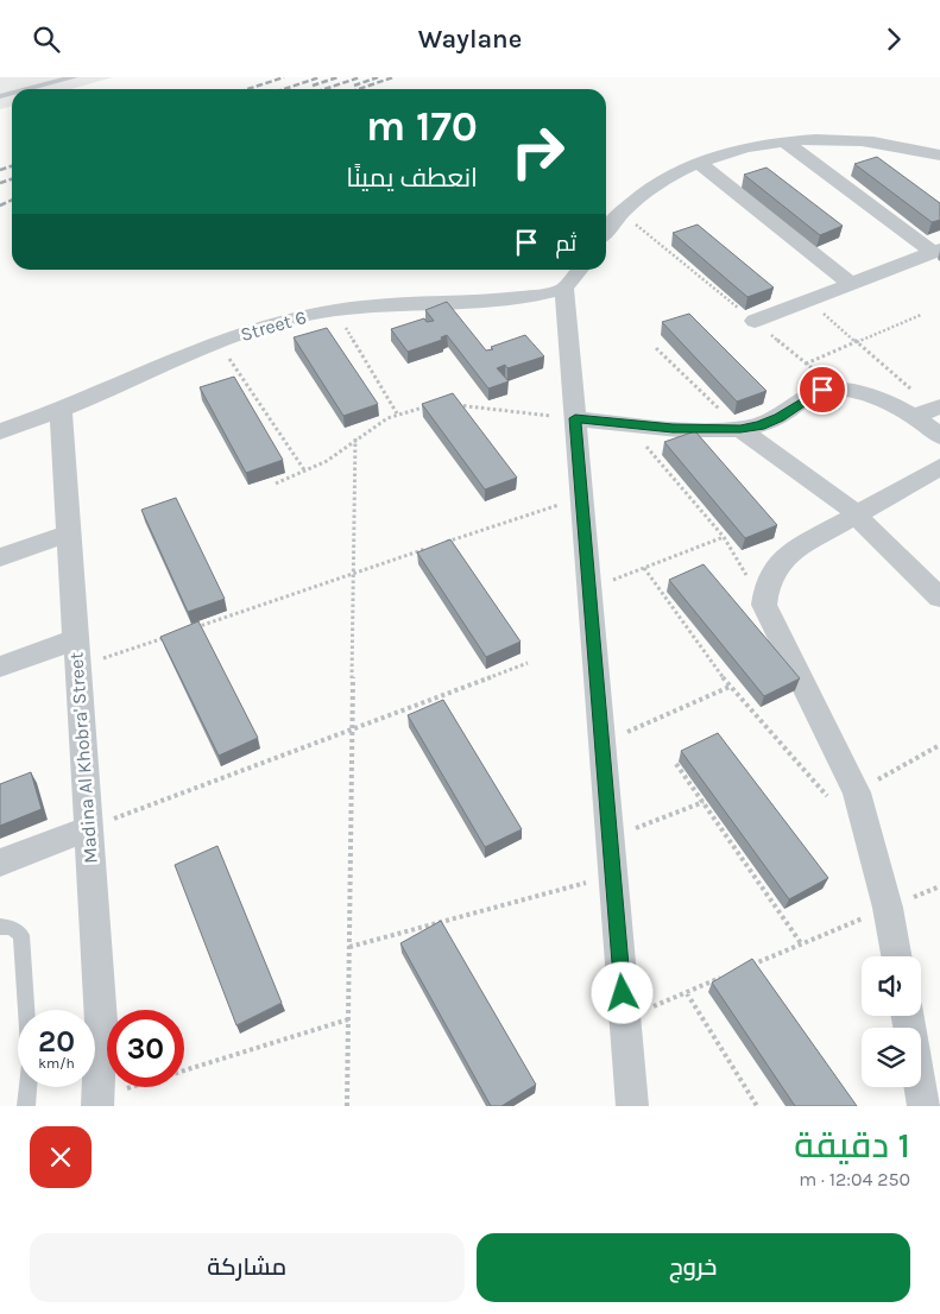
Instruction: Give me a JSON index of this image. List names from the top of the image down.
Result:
{
  "streets": {
    "street": ["Street 6", "Madina Al Khobra' Street"]
  },
  "crossings": [
    ["Street 6", "Madina Al Khobra' Street"]
  ],
  "page": {
    "header": "Waylane",
    "turn": ["170 m", "انعطف يمينًا"],
    "then": "ثم",
    "speed": "20 km/h",
    "limit": "30",
    "heading": ["1 دقيقة", "250 m · 12:04"],
    "buttons": ["خروج", "مشاركة"]
  }
}
